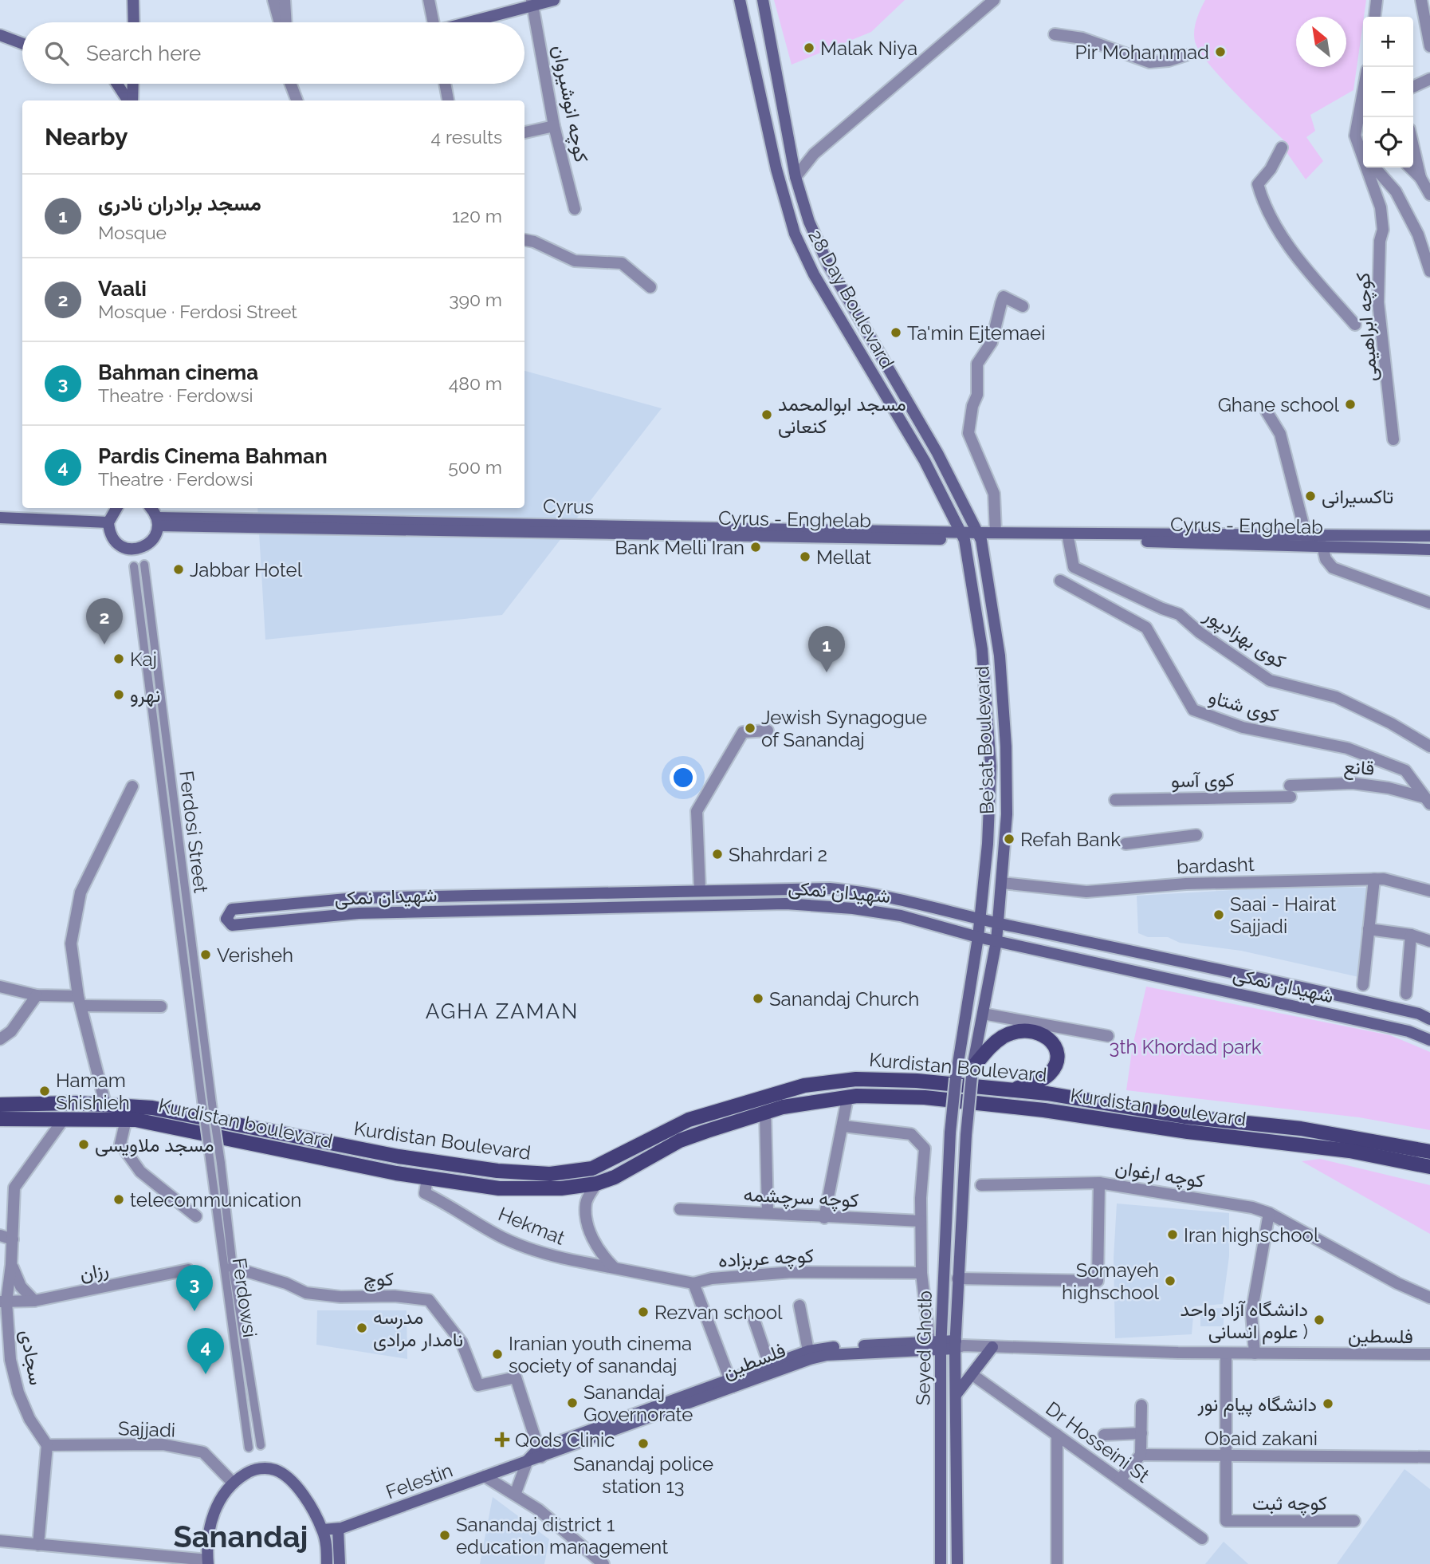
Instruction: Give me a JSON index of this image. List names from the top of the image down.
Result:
{
  "streets": {
    "main road": [
      "28 Day Boulevard",
      "Cyrus - Enghelab",
      "Be'sat Boulevard",
      "شهیدان نمکی",
      "Kurdistan Boulevard",
      "Kurdistan boulevard",
      "فلسطین",
      "Seyed Ghotb",
      "Felestin"
    ],
    "street": [
      "کوچه انوشیروان",
      "کوچه ابراهیمی",
      "کوی بهزادپور",
      "کوی شتاو",
      "قانع",
      "کوی آسو",
      "Ferdosi Street",
      "bardasht",
      "کوچه ارغوان",
      "کوچه سرچشمه",
      "Hekmat",
      "کوچه عربزاده",
      "رزان",
      "کوچ",
      "Ferdowsi",
      "سجادی",
      "Sajjadi",
      "Obaid zakani",
      "Dr Hosseini St"
    ]
  },
  "crossings": [
    ["28 Day Boulevard", "Cyrus - Enghelab"],
    ["28 Day Boulevard", "Be'sat Boulevard"],
    ["Cyrus - Enghelab", "کوی بهزادپور"],
    ["Cyrus - Enghelab", "Be'sat Boulevard"],
    ["کوی شتاو", "قانع"],
    ["Be'sat Boulevard", "bardasht"],
    ["Be'sat Boulevard", "شهیدان نمکی"],
    ["Be'sat Boulevard", "Kurdistan Boulevard"],
    ["Be'sat Boulevard", "Seyed Ghotb"],
    ["قانع", "کوی آسو"],
    ["Ferdosi Street", "Ferdowsi"],
    ["Kurdistan Boulevard", "Seyed Ghotb"],
    ["Kurdistan boulevard", "Hekmat"],
    ["Kurdistan boulevard", "سجادی"],
    ["کوچه ارغوان", "Seyed Ghotb"],
    ["Hekmat", "کوچه عربزاده"],
    ["رزان", "سجادی"],
    ["کوچ", "Ferdowsi"],
    ["کوچ", "فلسطین"],
    ["فلسطین", "Seyed Ghotb"],
    ["فلسطین", "Obaid zakani"],
    ["فلسطین", "Felestin"],
    ["سجادی", "Sajjadi"]
  ],
  "districts": ["AGHA ZAMAN", "Sanandaj"],
  "parks": ["3th Khordad park"],
  "places": {
    "other": [
      "Malak Niya",
      "Pir Mohammad",
      "Ta'min Ejtemaei",
      "Ghane school",
      "مسجد ابوالمحمد کنعانی",
      "تاکسیرانی",
      "Bank Melli Iran",
      "Mellat",
      "Jabbar Hotel",
      "Kaj",
      "نهرو",
      "Jewish Synagogue of Sanandaj",
      "Refah Bank",
      "Shahrdari 2",
      "Saai - Hairat Sajjadi",
      "Verisheh",
      "Sanandaj Church",
      "Hamam Shishieh",
      "مسجد ملاویسی",
      "telecommunication",
      "Iran highschool",
      "Somayeh highschool",
      "Rezvan school",
      "دانشگاه آزاد واحد علوم انسانی )",
      "مدرسه نامدار مرادی",
      "Iranian youth cinema society of sanandaj",
      "Sanandaj Governorate",
      "دانشگاه پیام نور",
      "Sanandaj police station 13",
      "Sanandaj district 1 education management"
    ],
    "health": ["Qods Clinic"]
  },
  "north": "top left",
  "page": {
    "map_buttons": ["+", "−"],
    "search": "Search here",
    "heading": ["Nearby", "4 results"],
    "list": [
      {
        "mark": "1",
        "name": "مسجد برادران نادری",
        "note": "Mosque",
        "value": "120 m"
      },
      {
        "mark": "2",
        "name": "Vaali",
        "note": "Mosque · Ferdosi Street",
        "value": "390 m"
      },
      {
        "mark": "3",
        "name": "Bahman cinema",
        "note": "Theatre · Ferdowsi",
        "value": "480 m"
      },
      {
        "mark": "4",
        "name": "Pardis Cinema Bahman",
        "note": "Theatre · Ferdowsi",
        "value": "500 m"
      }
    ],
    "pins": [
      "2",
      "1",
      "3",
      "4"
    ]
  }
}
